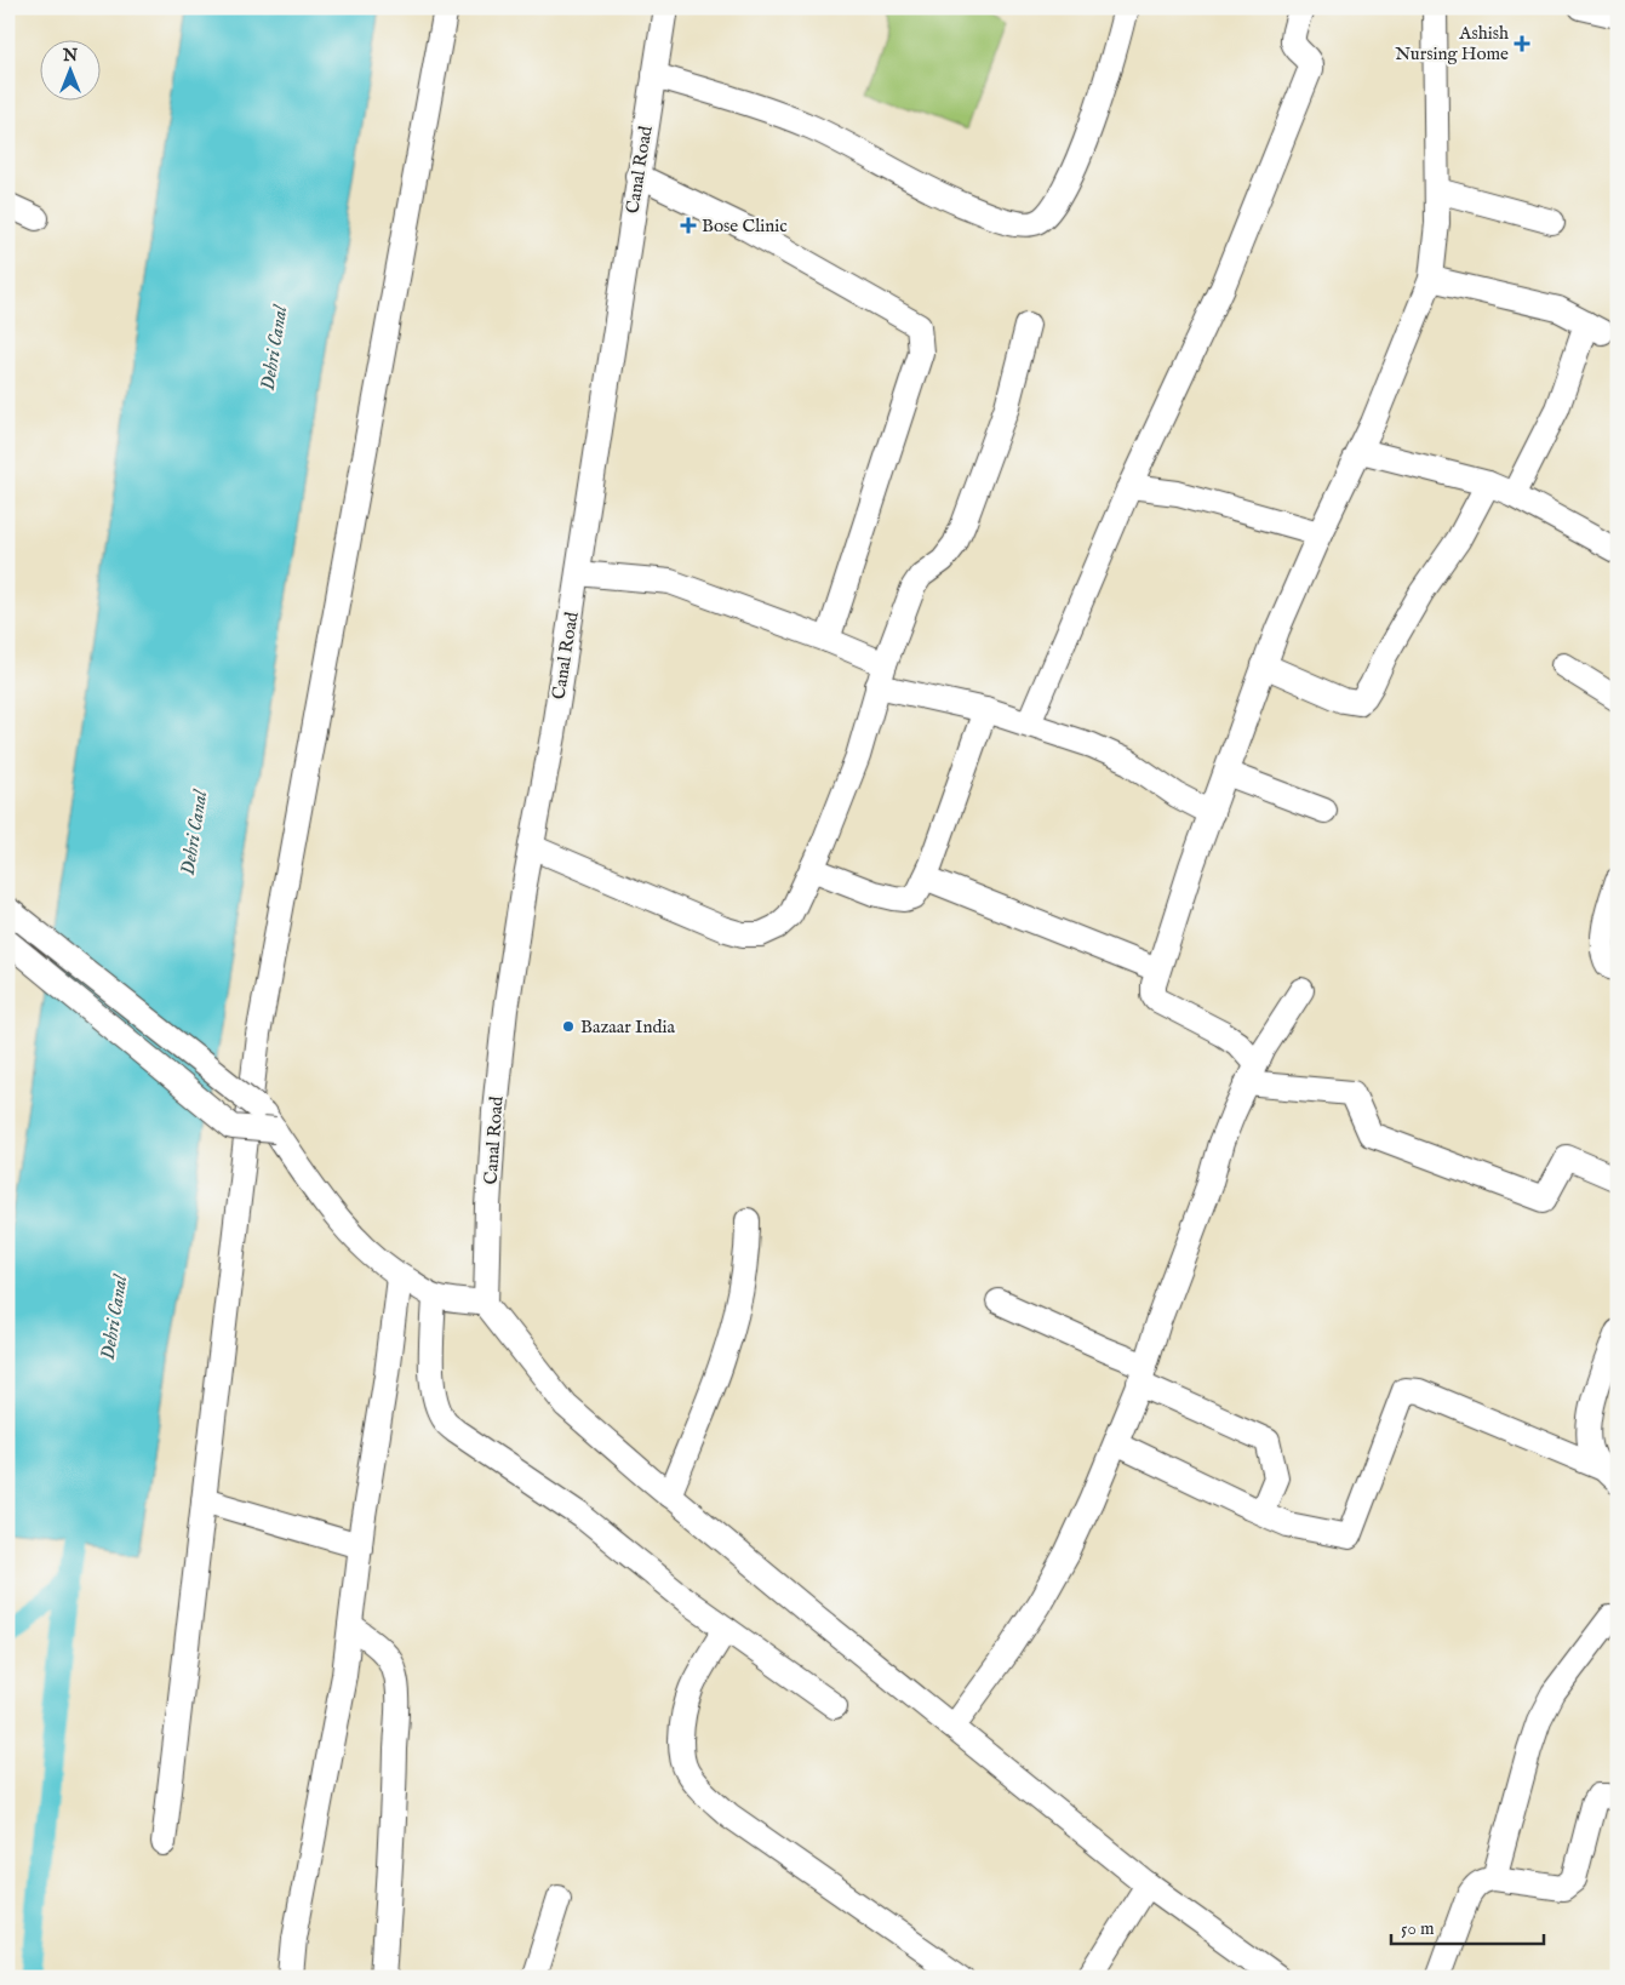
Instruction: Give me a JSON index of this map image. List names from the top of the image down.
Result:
{
  "streets": {
    "street": ["Canal Road"]
  },
  "water": ["Dehri Canal"],
  "places": {
    "health": ["Ashish Nursing Home", "Bose Clinic"],
    "other": ["Bazaar India"]
  },
  "scale_bar": "50 m",
  "north": "top"
}
